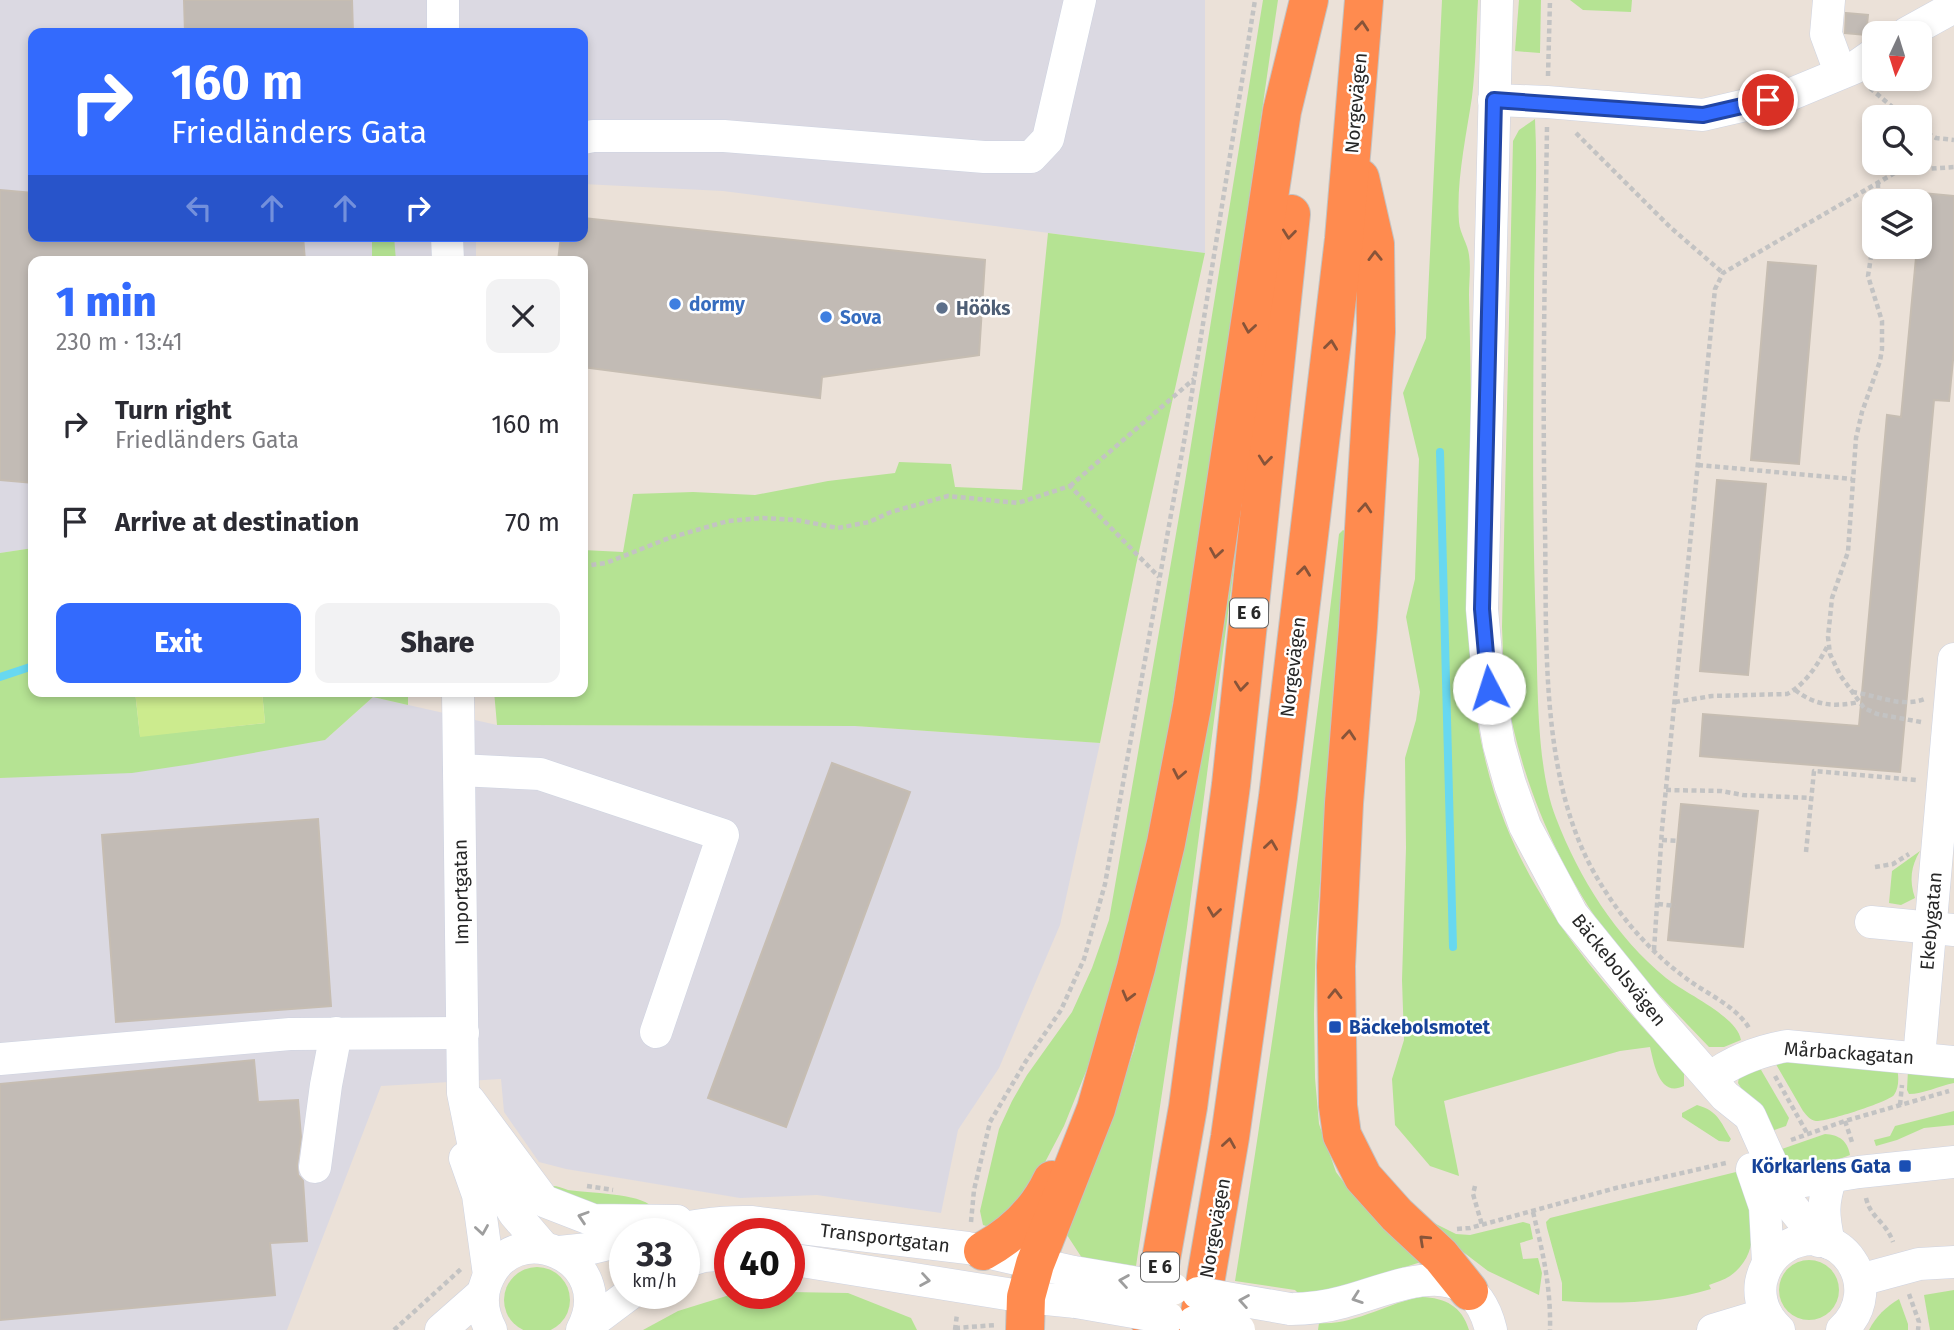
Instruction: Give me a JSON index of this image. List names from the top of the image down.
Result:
{
  "streets": {
    "highway": ["Norgevägen", "E 6"],
    "street": [
      "Importgatan",
      "Ekebygatan",
      "Bäckebolsvägen",
      "Mårbackagatan",
      "Transportgatan"
    ]
  },
  "crossings": [
    ["Ekebygatan", "Mårbackagatan"],
    ["Bäckebolsvägen", "Mårbackagatan"]
  ],
  "places": {
    "other": ["dormy", "Hööks", "Sova"],
    "transit": ["Bäckebolsmotet", "Körkarlens Gata"]
  },
  "north": "bottom",
  "page": {
    "turn": ["160 m", "Friedländers Gata"],
    "heading": ["1 min", "230 m · 13:41"],
    "list": [
      {
        "name": "Turn right",
        "note": "Friedländers Gata",
        "value": "160 m"
      },
      {
        "name": "Arrive at destination",
        "value": "70 m"
      }
    ],
    "buttons": ["Exit", "Share"],
    "speed": "33 km/h",
    "limit": "40"
  }
}
